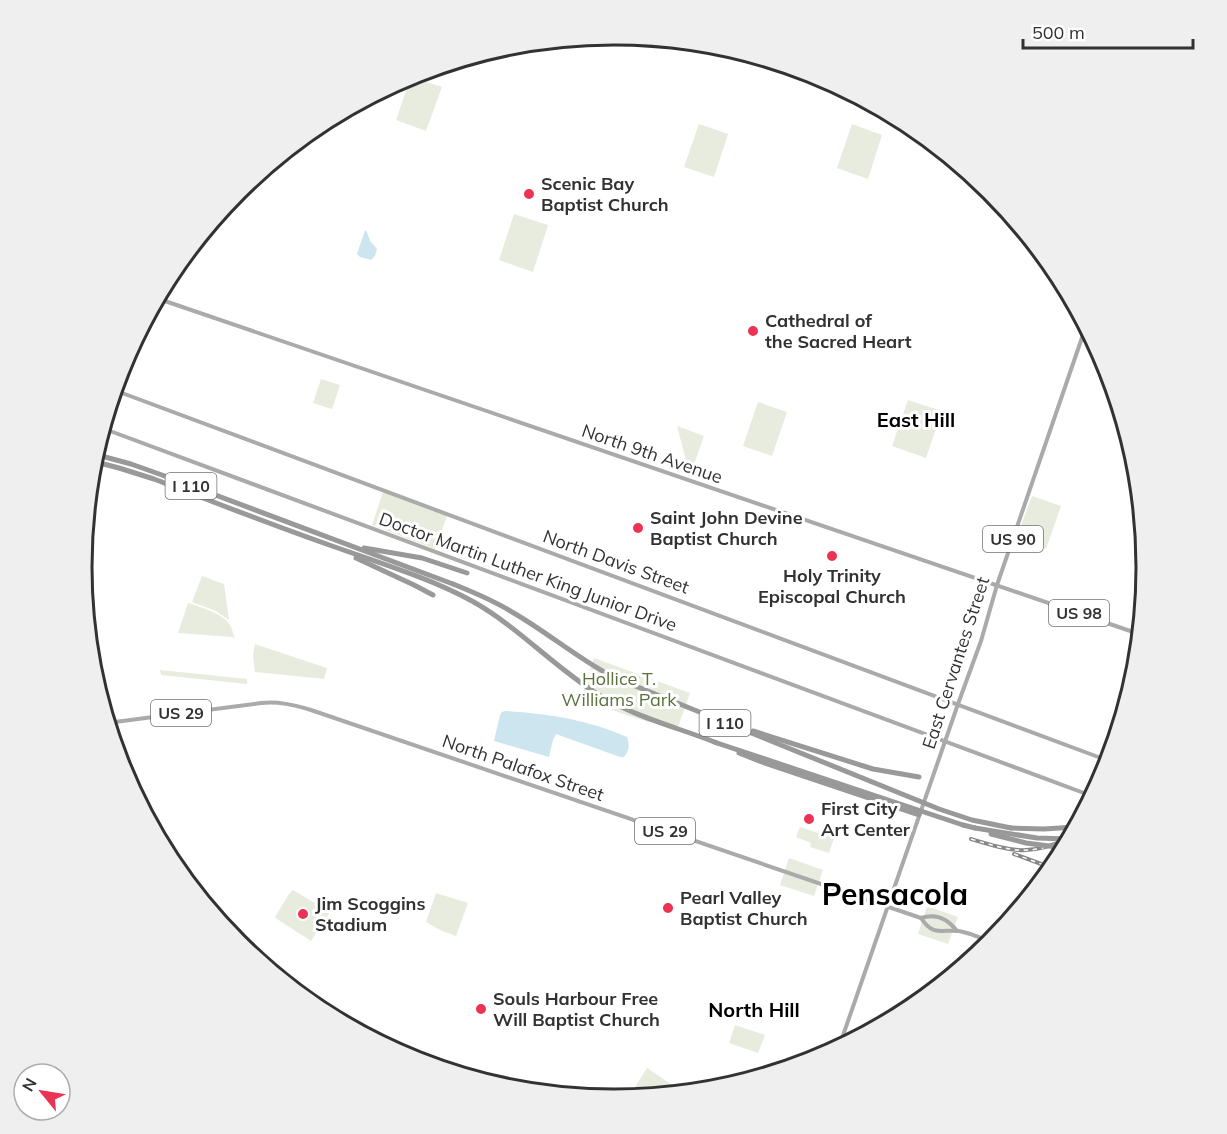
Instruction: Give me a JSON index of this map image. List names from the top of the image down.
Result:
{
  "streets": {
    "highway": ["I 110"],
    "main road": [
      "North 9th Avenue",
      "US 90",
      "North Davis Street",
      "Doctor Martin Luther King Junior Drive",
      "US 98",
      "East Cervantes Street",
      "US 29",
      "North Palafox Street"
    ]
  },
  "crossings": [
    ["North 9th Avenue", "East Cervantes Street"],
    ["US 90", "East Cervantes Street"],
    ["US 90", "North Palafox Street"],
    ["North Davis Street", "East Cervantes Street"],
    ["Doctor Martin Luther King Junior Drive", "East Cervantes Street"],
    ["East Cervantes Street", "North Palafox Street"]
  ],
  "districts": ["East Hill", "Pensacola", "North Hill"],
  "parks": ["Hollice T. Williams Park"],
  "places": [
    "Scenic Bay Baptist Church",
    "Cathedral of the Sacred Heart",
    "Saint John Devine Baptist Church",
    "Holy Trinity Episcopal Church",
    "First City Art Center",
    "Pearl Valley Baptist Church",
    "Jim Scoggins Stadium",
    "Souls Harbour Free Will Baptist Church"
  ],
  "scale_bar": "500 m",
  "north": "top left"
}
